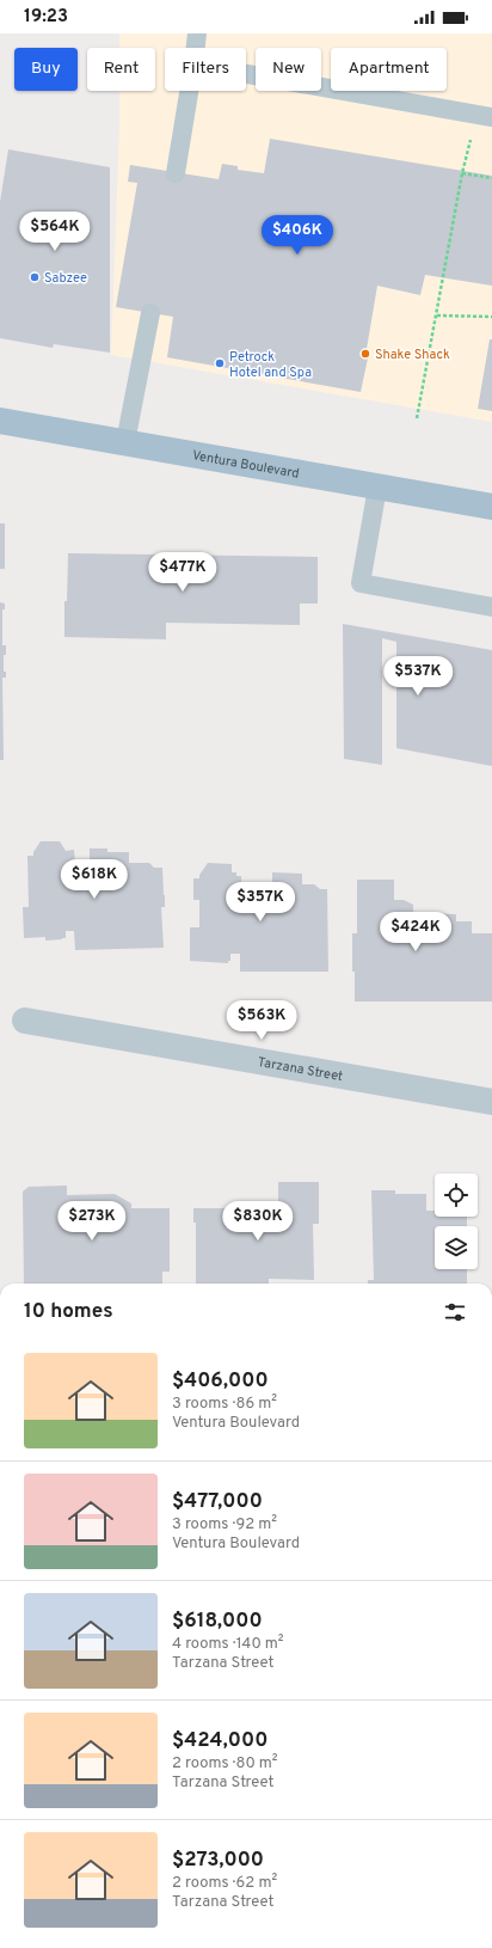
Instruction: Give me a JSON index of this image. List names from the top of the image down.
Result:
{
  "streets": {
    "main road": ["Ventura Boulevard"],
    "street": ["Tarzana Street"]
  },
  "places": ["Sabzee", "Shake Shack", "Petrock Hotel and Spa"],
  "page": {
    "status": "19:23",
    "chip": [
      "Buy",
      "Rent",
      "Filters",
      "New",
      "Apartment"
    ],
    "price": [
      "$564K",
      "$406K",
      "$477K",
      "$537K",
      "$618K",
      "$357K",
      "$424K",
      "$563K",
      "$273K",
      "$830K"
    ],
    "heading": "10 homes",
    "list": [
      {
        "name": "$406,000",
        "note": "3 rooms · 86 m² · Ventura Boulevard"
      },
      {
        "name": "$477,000",
        "note": "3 rooms · 92 m² · Ventura Boulevard"
      },
      {
        "name": "$618,000",
        "note": "4 rooms · 140 m² · Tarzana Street"
      },
      {
        "name": "$424,000",
        "note": "2 rooms · 80 m² · Tarzana Street"
      },
      {
        "name": "$273,000",
        "note": "2 rooms · 62 m² · Tarzana Street"
      }
    ]
  }
}
